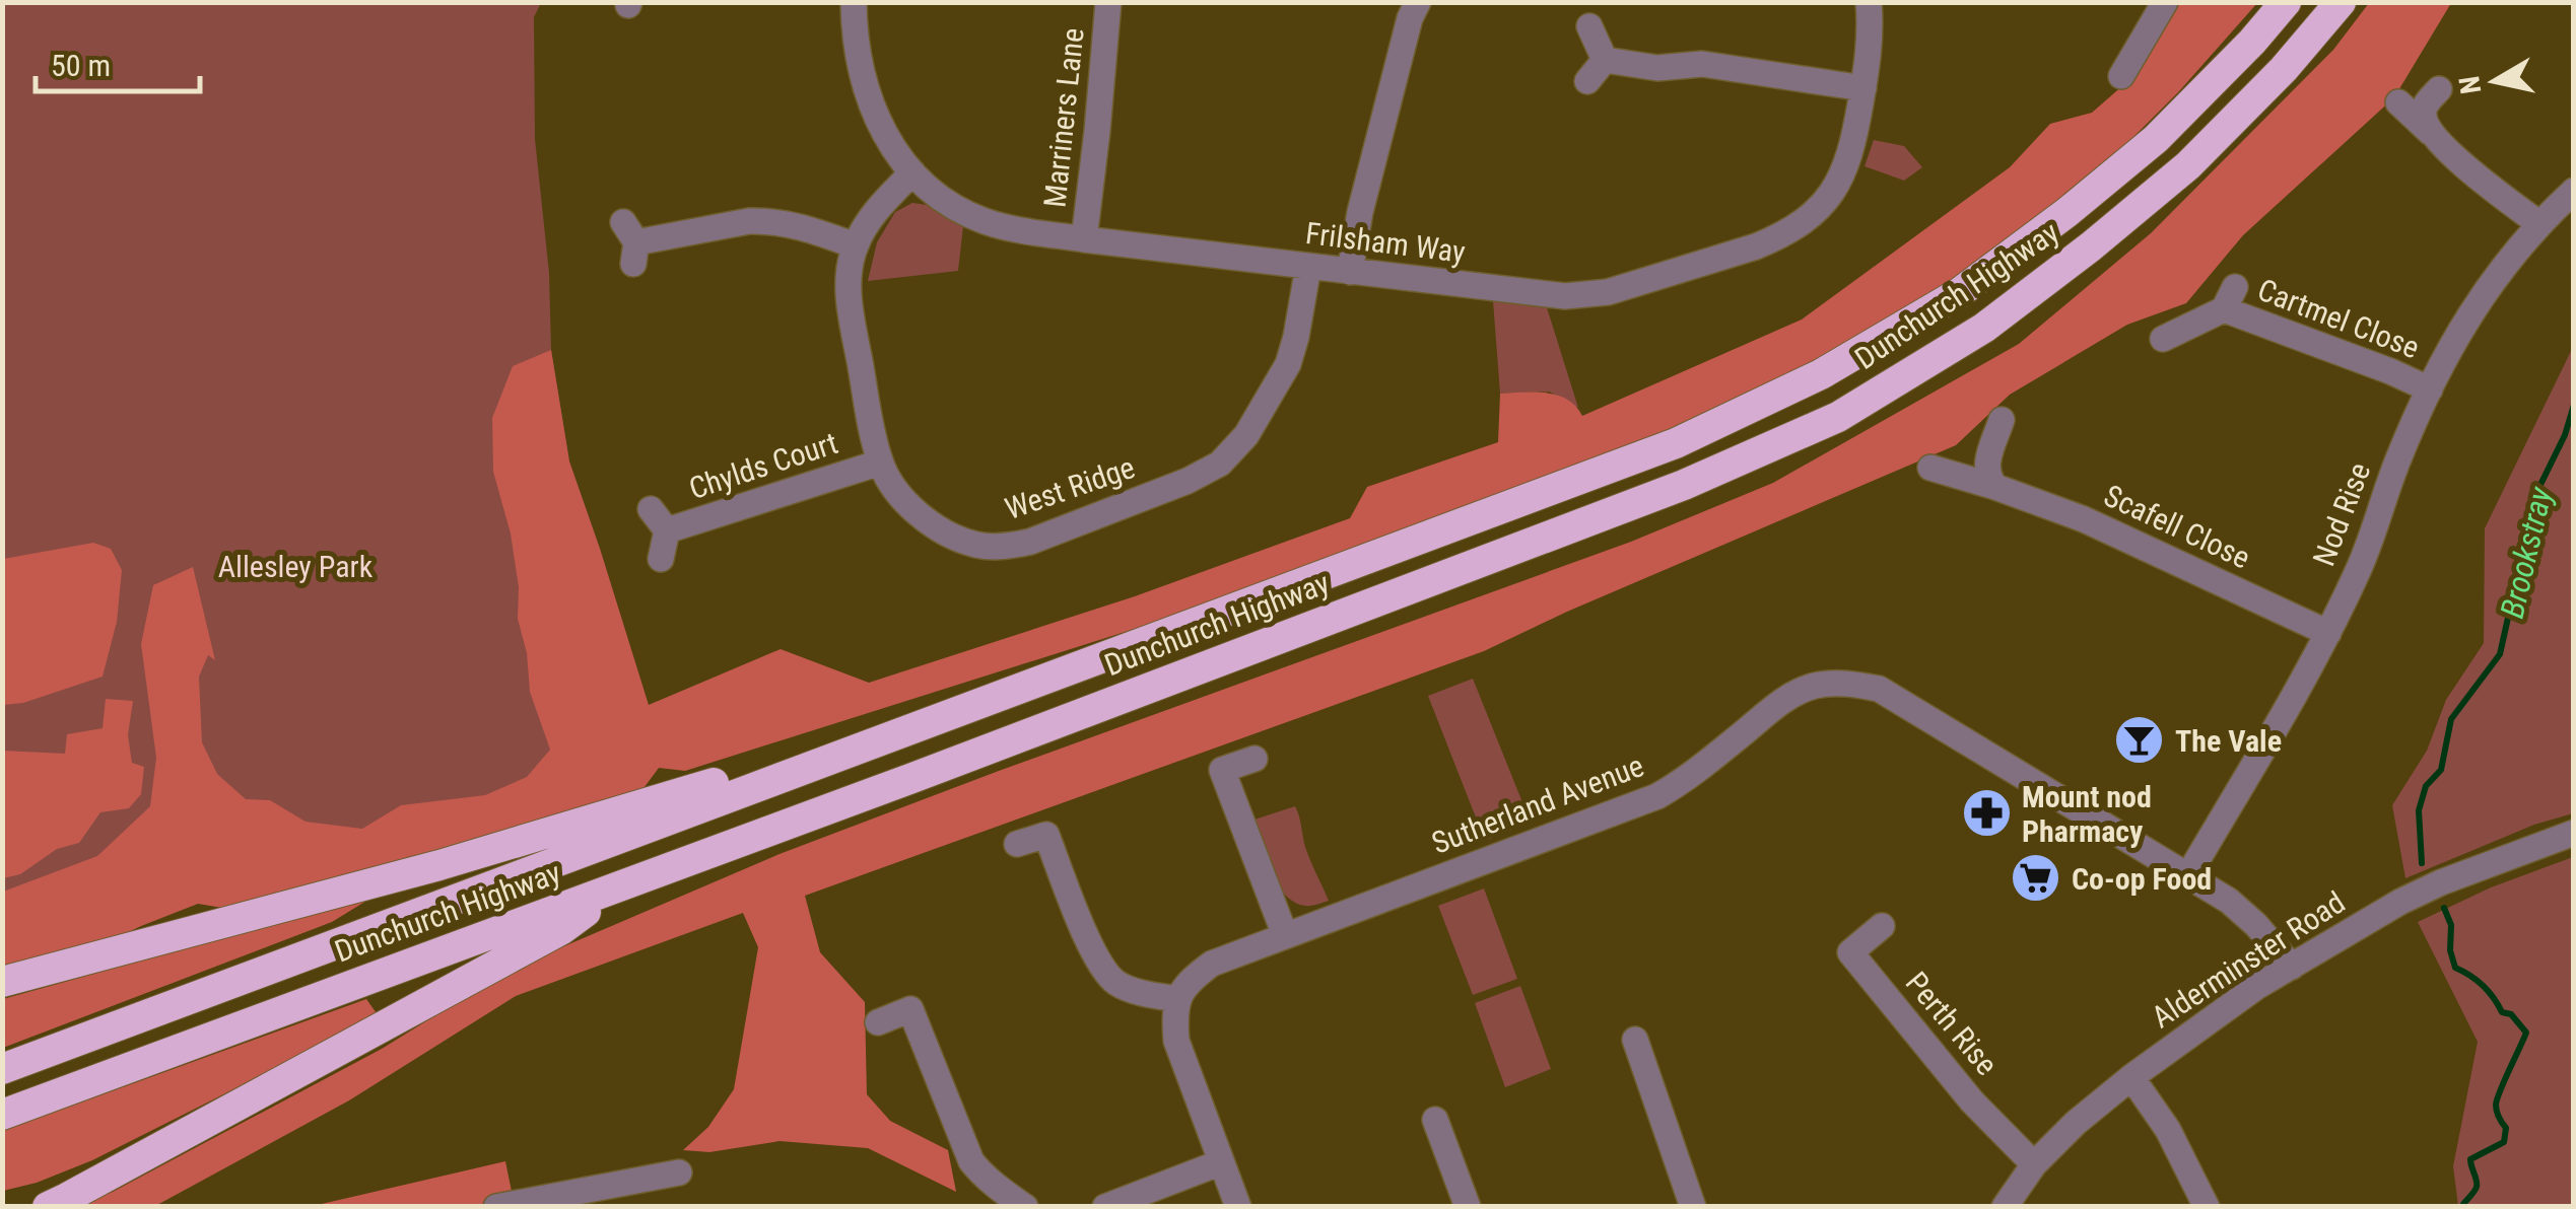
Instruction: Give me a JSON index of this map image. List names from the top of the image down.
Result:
{
  "streets": {
    "highway": ["Dunchurch Highway"],
    "street": [
      "Marriners Lane",
      "Frilsham Way",
      "Cartmel Close",
      "Chylds Court",
      "West Ridge",
      "Nod Rise",
      "Scafell Close",
      "Sutherland Avenue",
      "Alderminster Road",
      "Perth Rise"
    ]
  },
  "crossings": [
    ["Marriners Lane", "Frilsham Way"],
    ["Frilsham Way", "West Ridge"],
    ["Cartmel Close", "Nod Rise"],
    ["Chylds Court", "West Ridge"],
    ["Nod Rise", "Scafell Close"],
    ["Nod Rise", "Sutherland Avenue"],
    ["Sutherland Avenue", "Alderminster Road"],
    ["Alderminster Road", "Perth Rise"]
  ],
  "water": ["Brookstray"],
  "parks": ["Allesley Park"],
  "places": {
    "bar": ["The Vale"],
    "pharmacy": ["Mount nod Pharmacy"],
    "supermarket": ["Co-op Food"]
  },
  "scale_bar": "50 m",
  "north": "left"
}
